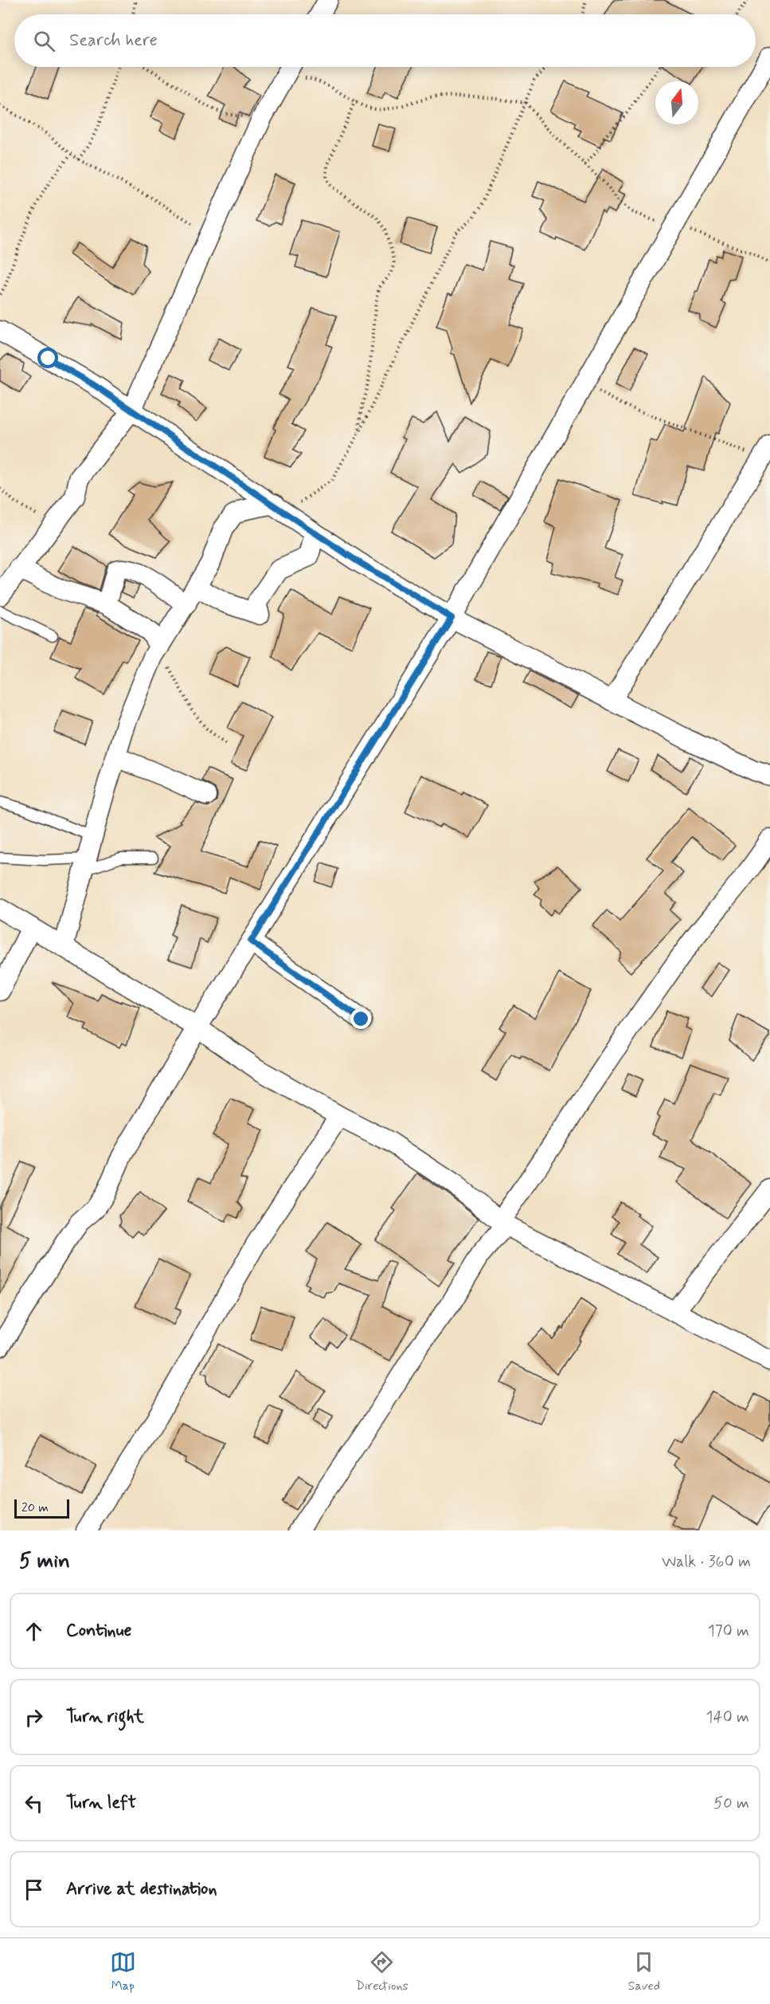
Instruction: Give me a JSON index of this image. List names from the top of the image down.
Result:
{
  "scale_bar": "20 m",
  "north": "top",
  "page": {
    "search": "Search here",
    "scale": "20 m",
    "heading": ["5 min", "Walk · 360 m"],
    "list": [
      ["Continue", "170 m"],
      ["Turn right", "140 m"],
      ["Turn left", "50 m"],
      "Arrive at destination"
    ],
    "nav": ["Map", "Directions", "Saved"]
  }
}
